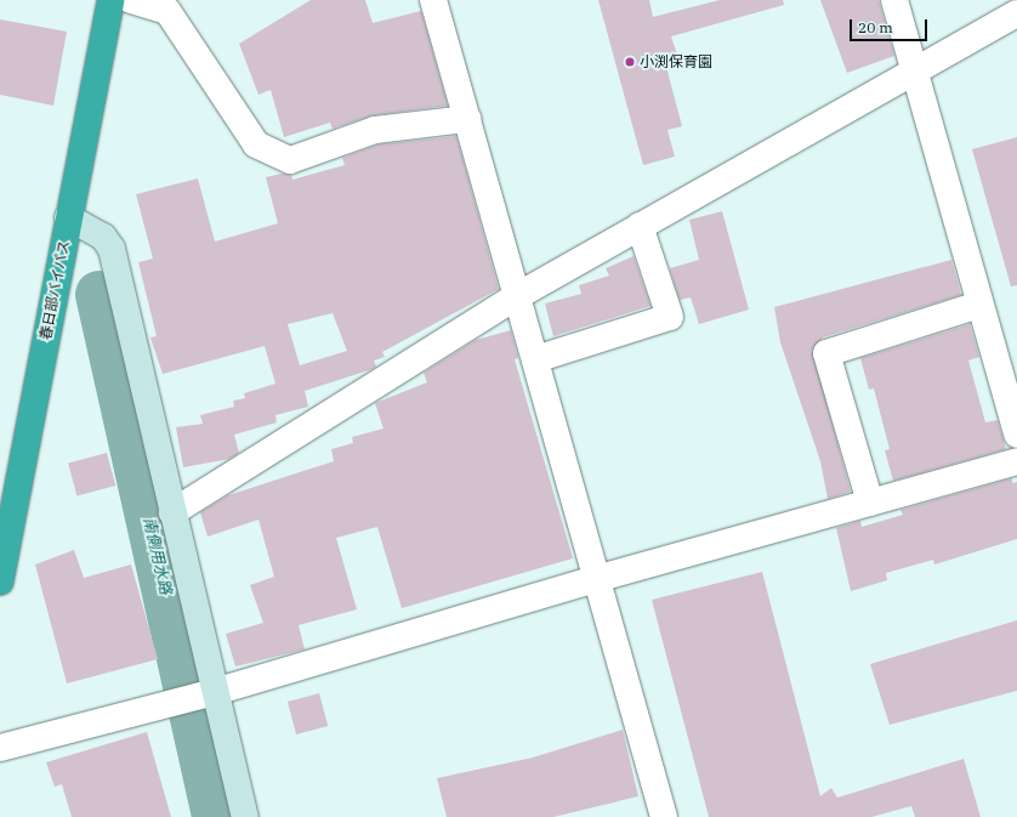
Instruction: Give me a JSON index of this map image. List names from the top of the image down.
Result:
{
  "streets": {
    "highway": ["春日部バイパス"]
  },
  "water": ["南側用水路"],
  "places": ["小渕保育園"],
  "scale_bar": "20 m"
}
